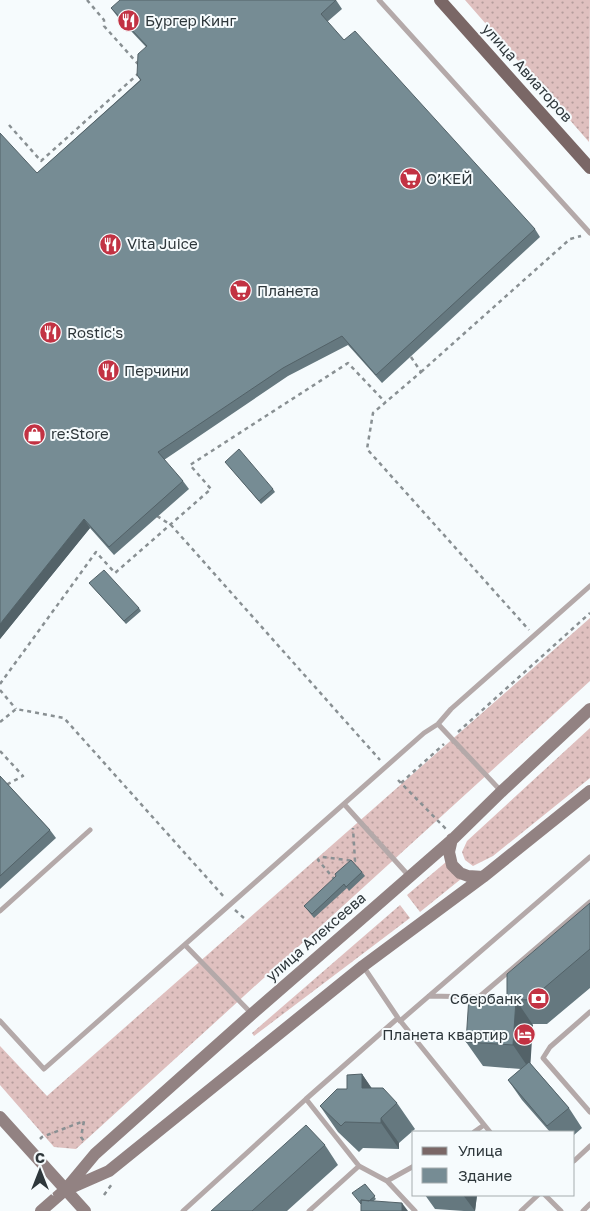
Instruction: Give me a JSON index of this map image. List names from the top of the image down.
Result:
{
  "streets": {
    "main road": ["улица Авиаторов"],
    "street": ["улица Алексеева"]
  },
  "places": {
    "restaurant": [
      "Бургер Кинг",
      "Vita Juice",
      "Rostic's",
      "Перчини"
    ],
    "supermarket": ["О’КЕЙ", "Планета"],
    "shop": ["re:Store"],
    "bank": ["Сбербанк"],
    "hotel": ["Планета квартир"]
  },
  "legend": ["Улица", "Здание"],
  "north": "top"
}
